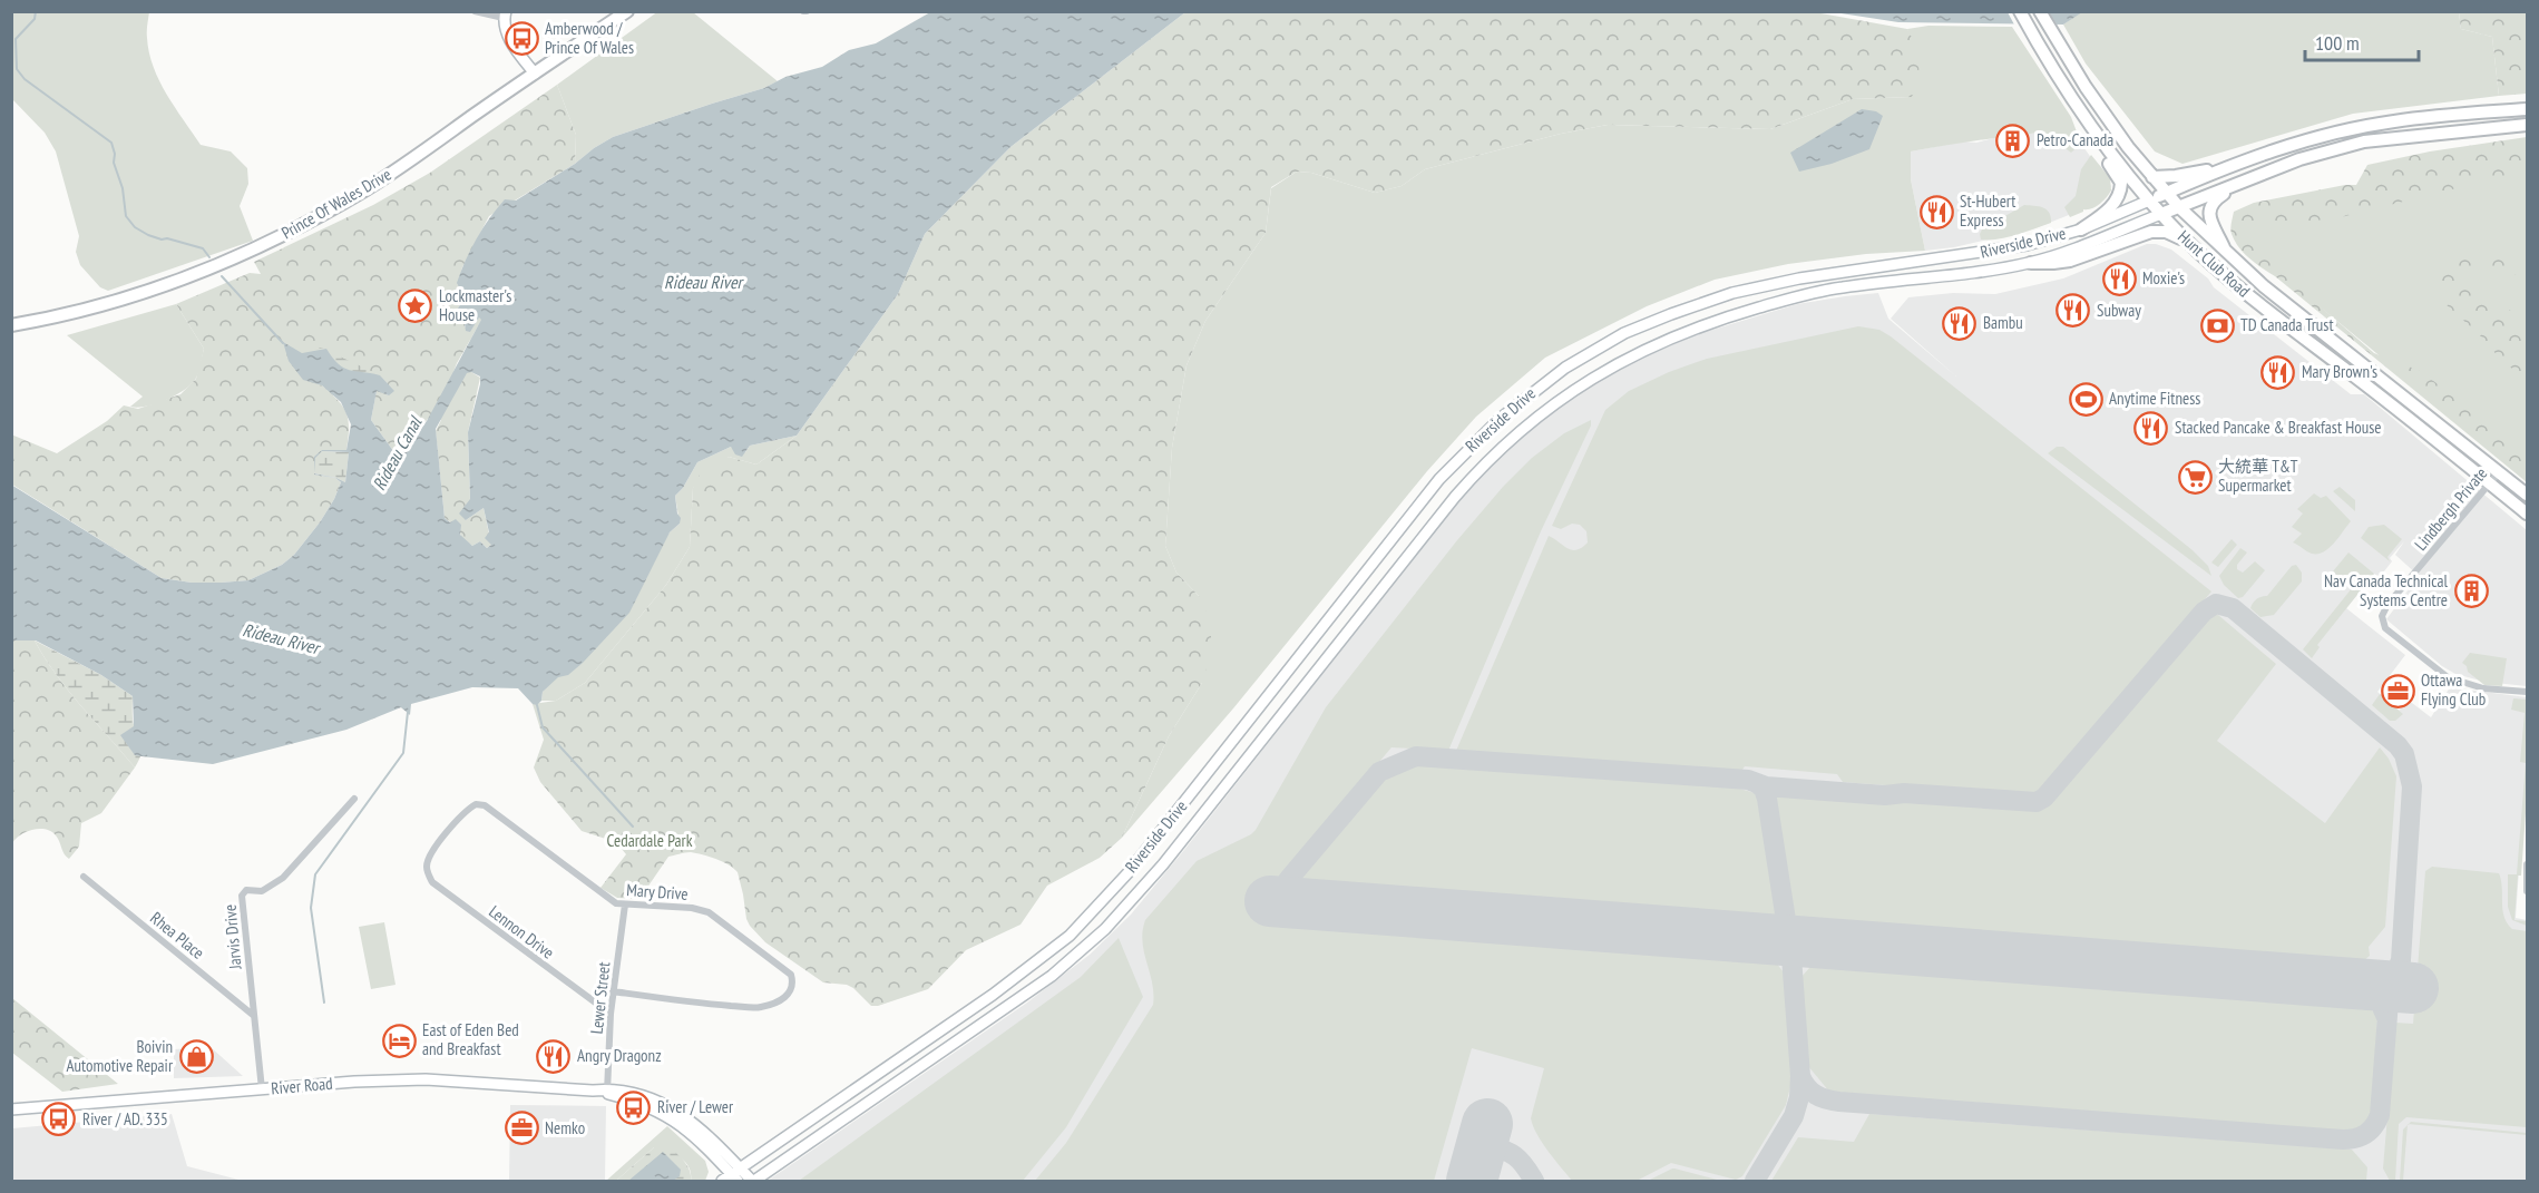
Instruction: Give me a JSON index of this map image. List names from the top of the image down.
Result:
{
  "streets": {
    "main road": [
      "Prince Of Wales Drive",
      "Riverside Drive",
      "Hunt Club Road",
      "River Road"
    ],
    "street": [
      "Lindbergh Private",
      "Mary Drive",
      "Lennon Drive",
      "Rhea Place",
      "Jarvis Drive",
      "Lewer Street"
    ]
  },
  "crossings": [
    ["Riverside Drive", "Hunt Club Road"],
    ["Riverside Drive", "River Road"],
    ["Hunt Club Road", "Lindbergh Private"],
    ["Mary Drive", "Lennon Drive"],
    ["Mary Drive", "Lewer Street"],
    ["Lennon Drive", "Lewer Street"],
    ["Rhea Place", "Jarvis Drive"],
    ["Jarvis Drive", "River Road"],
    ["Lewer Street", "River Road"]
  ],
  "water": ["Rideau River", "Rideau Canal"],
  "parks": ["Cedardale Park"],
  "places": {
    "bus stop": ["Amberwood / Prince Of Wales", "River / Lewer", "River / AD. 335"],
    "building": ["Petro-Canada", "Nav Canada Technical Systems Centre"],
    "restaurant": [
      "St-Hubert Express",
      "Moxie's",
      "Subway",
      "Bambu",
      "Mary Brown's",
      "Stacked Pancake & Breakfast House",
      "Angry Dragonz"
    ],
    "place": ["Lockmaster's House"],
    "bank": ["TD Canada Trust"],
    "sports": ["Anytime Fitness"],
    "supermarket": ["大統華 T&T Supermarket"],
    "office": ["Ottawa Flying Club", "Nemko"],
    "hotel": ["East of Eden Bed and Breakfast"],
    "shop": ["Boivin Automotive Repair"]
  },
  "scale_bar": "100 m"
}
